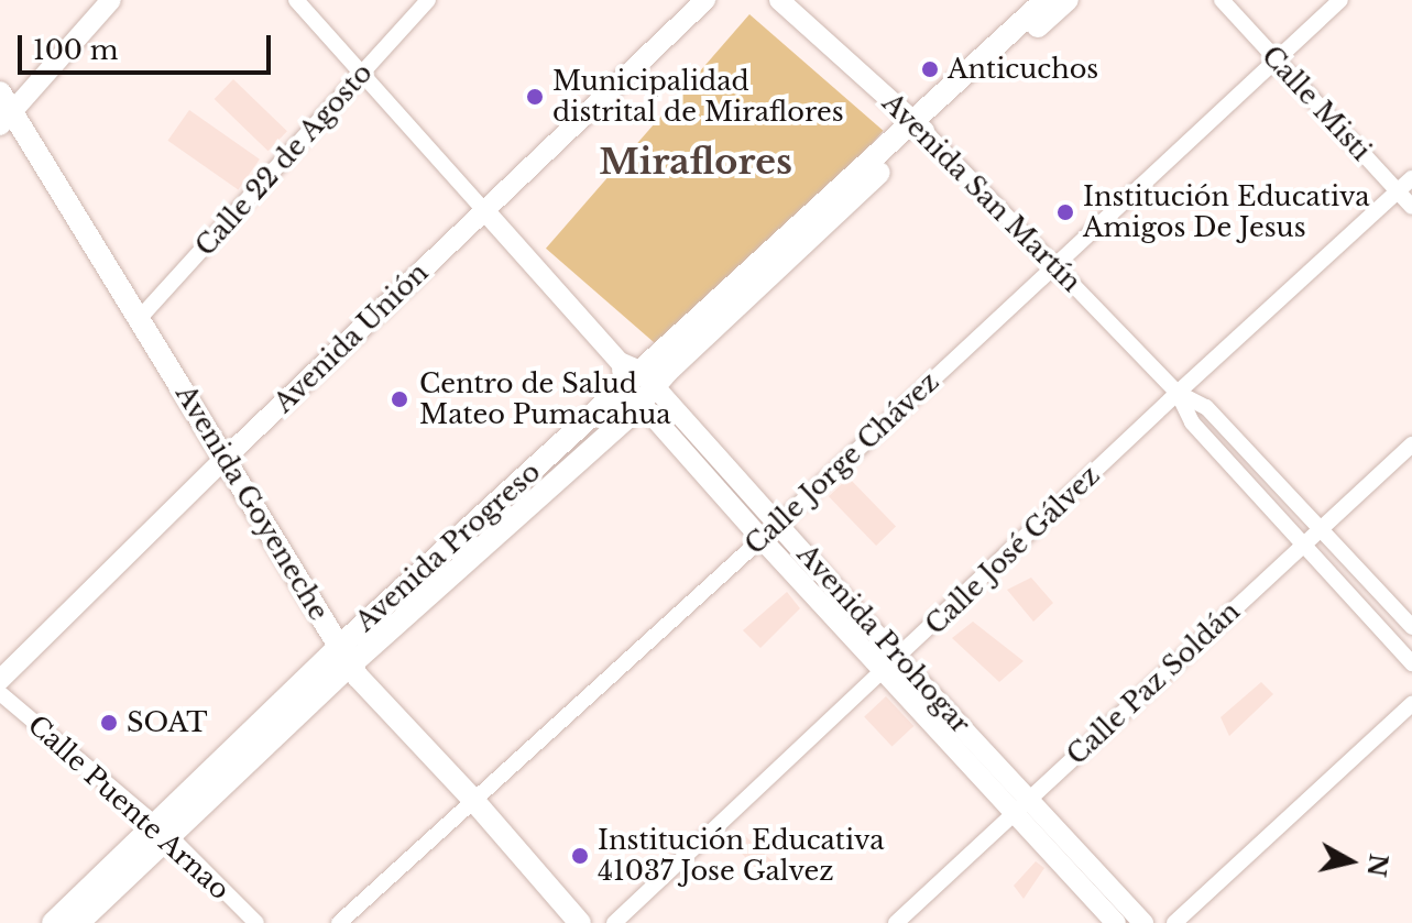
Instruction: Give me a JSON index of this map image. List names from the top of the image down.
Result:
{
  "streets": {
    "main road": ["Avenida Goyeneche", "Avenida Progreso"],
    "street": [
      "Calle Misti",
      "Calle 22 de Agosto",
      "Avenida San Martín",
      "Avenida Unión",
      "Calle Jorge Chávez",
      "Calle José Gálvez",
      "Avenida Prohogar",
      "Calle Paz Soldán",
      "Calle Puente Arnao"
    ]
  },
  "crossings": [
    ["Calle Misti", "Calle Jorge Chávez"],
    ["Calle Misti", "Calle José Gálvez"],
    ["Calle 22 de Agosto", "Avenida Goyeneche"],
    ["Calle 22 de Agosto", "Avenida Prohogar"],
    ["Avenida San Martín", "Calle Jorge Chávez"],
    ["Avenida San Martín", "Avenida Progreso"],
    ["Avenida San Martín", "Calle José Gálvez"],
    ["Avenida San Martín", "Calle Paz Soldán"],
    ["Avenida Unión", "Avenida Goyeneche"],
    ["Avenida Unión", "Avenida Prohogar"],
    ["Calle Jorge Chávez", "Avenida Goyeneche"],
    ["Calle Jorge Chávez", "Avenida Prohogar"],
    ["Avenida Goyeneche", "Avenida Progreso"],
    ["Avenida Progreso", "Avenida Prohogar"],
    ["Avenida Progreso", "Calle Puente Arnao"],
    ["Calle José Gálvez", "Avenida Prohogar"],
    ["Avenida Prohogar", "Calle Paz Soldán"]
  ],
  "districts": ["Miraflores"],
  "places": [
    "Anticuchos",
    "Municipalidad distrital de Miraflores",
    "Institución Educativa Amigos De Jesus",
    "Centro de Salud Mateo Pumacahua",
    "SOAT",
    "Institución Educativa 41037 Jose Galvez"
  ],
  "scale_bar": "100 m",
  "north": "right"
}
